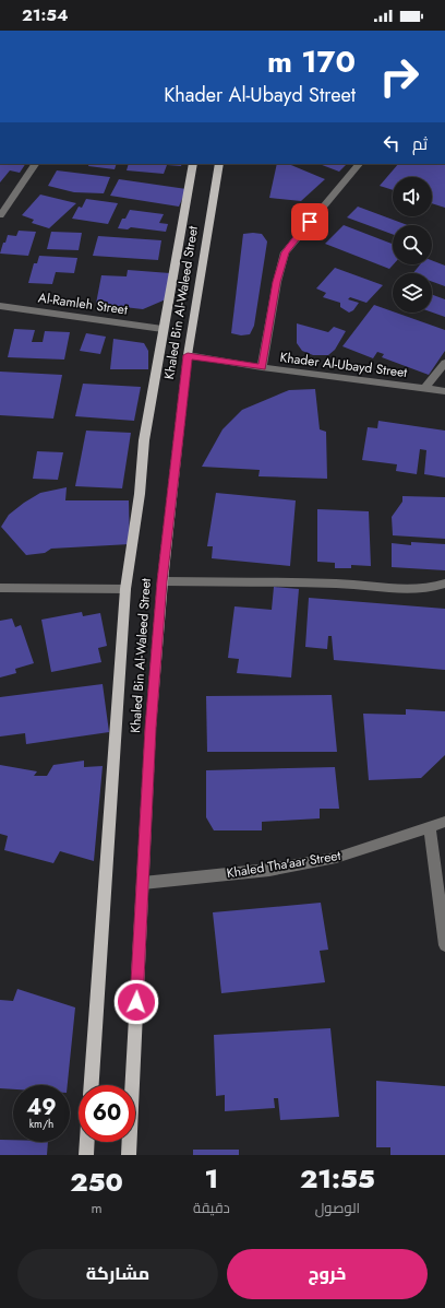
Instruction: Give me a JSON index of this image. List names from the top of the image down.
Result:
{
  "streets": {
    "main road": ["Khaled Bin Al-Waleed Street"],
    "street": ["Al-Ramleh Street", "Khader Al-Ubayd Street", "Khaled Tha'aar Street"]
  },
  "crossings": [
    ["Khaled Bin Al-Waleed Street", "Al-Ramleh Street"],
    ["Khaled Bin Al-Waleed Street", "Khader Al-Ubayd Street"],
    ["Khaled Bin Al-Waleed Street", "Khaled Tha'aar Street"]
  ],
  "page": {
    "status": "21:54",
    "turn": ["170 m", "Khader Al-Ubayd Street"],
    "then": "ثم",
    "speed": "49 km/h",
    "limit": "60",
    "eta": [
      "21:55",
      "الوصول",
      "1",
      "دقيقة",
      "250",
      "m"
    ],
    "buttons": ["خروج", "مشاركة"]
  }
}
